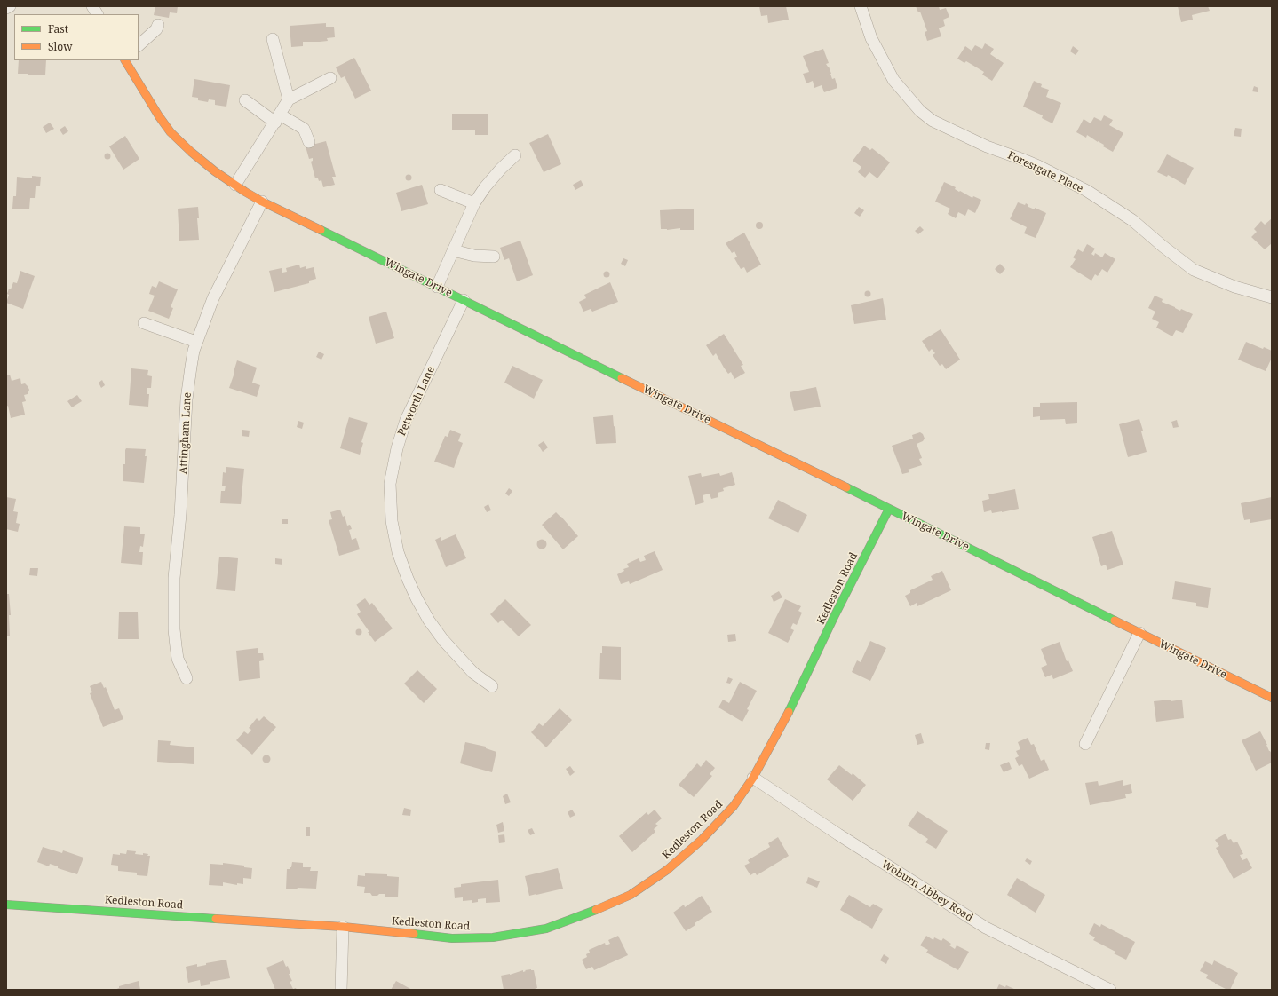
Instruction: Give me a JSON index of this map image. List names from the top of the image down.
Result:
{
  "streets": {
    "street": [
      "Forestgate Place",
      "Wingate Drive",
      "Petworth Lane",
      "Attingham Lane",
      "Kedleston Road",
      "Woburn Abbey Road"
    ]
  },
  "crossings": [
    ["Wingate Drive", "Petworth Lane"],
    ["Wingate Drive", "Attingham Lane"],
    ["Wingate Drive", "Kedleston Road"],
    ["Kedleston Road", "Woburn Abbey Road"]
  ],
  "legend": ["Fast", "Slow"]
}
